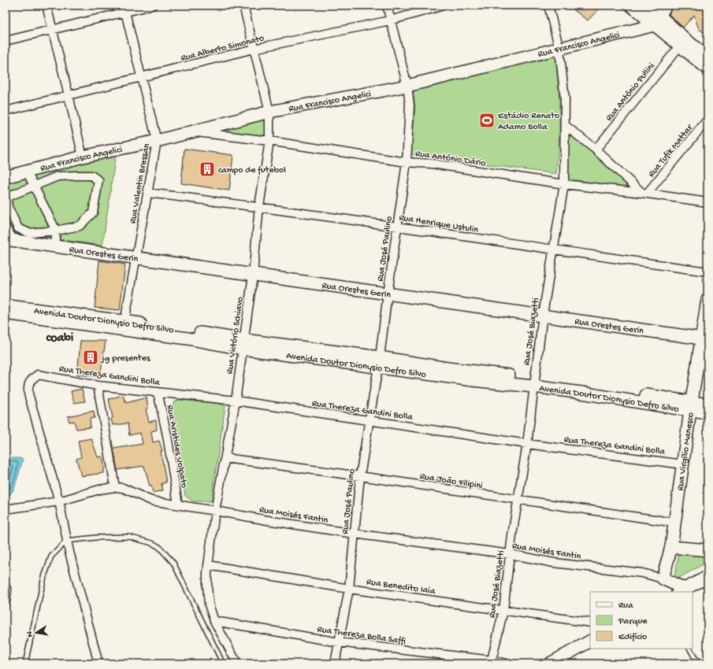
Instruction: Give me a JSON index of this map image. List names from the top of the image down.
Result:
{
  "streets": {
    "street": [
      "Rua Francisco Angelici",
      "Rua Alberto Simonato",
      "Rua Antônio Pullini",
      "Rua Tufik Mattar",
      "Rua Antônio Dário",
      "Rua Valentin Bressan",
      "Rua Henrique Ustulin",
      "Rua José Paulino",
      "Rua Orestes Gerin",
      "Avenida Doutor Dionysio Defro Silvo",
      "Rua José Biazetti",
      "Rua Victório Schiavo",
      "Rua Thereza Gandini Bolla",
      "Rua Aristides Volpato",
      "Rua Virgílio Manesco",
      "Rua João Filipini",
      "Rua Moisés Fantin",
      "Rua Benedito Iaia",
      "Rua Thereza Bolla Saffi"
    ]
  },
  "crossings": [
    ["Rua Francisco Angelici", "Rua Antônio Dário"],
    ["Rua Francisco Angelici", "Rua Valentin Bressan"],
    ["Rua Francisco Angelici", "Rua José Paulino"],
    ["Rua Francisco Angelici", "Rua José Biazetti"],
    ["Rua Francisco Angelici", "Rua Victório Schiavo"],
    ["Rua Alberto Simonato", "Rua Valentin Bressan"],
    ["Rua Alberto Simonato", "Rua José Paulino"],
    ["Rua Alberto Simonato", "Rua Victório Schiavo"],
    ["Rua Tufik Mattar", "Rua Antônio Dário"],
    ["Rua Antônio Dário", "Rua José Paulino"],
    ["Rua Antônio Dário", "Rua José Biazetti"],
    ["Rua Antônio Dário", "Rua Victório Schiavo"],
    ["Rua Valentin Bressan", "Rua Henrique Ustulin"],
    ["Rua Valentin Bressan", "Rua Orestes Gerin"],
    ["Rua Valentin Bressan", "Avenida Doutor Dionysio Defro Silvo"],
    ["Rua Henrique Ustulin", "Rua José Paulino"],
    ["Rua Henrique Ustulin", "Rua José Biazetti"],
    ["Rua Henrique Ustulin", "Rua Victório Schiavo"],
    ["Rua José Paulino", "Rua Orestes Gerin"],
    ["Rua José Paulino", "Avenida Doutor Dionysio Defro Silvo"],
    ["Rua José Paulino", "Rua Thereza Gandini Bolla"],
    ["Rua José Paulino", "Rua João Filipini"],
    ["Rua José Paulino", "Rua Moisés Fantin"],
    ["Rua José Paulino", "Rua Benedito Iaia"],
    ["Rua José Paulino", "Rua Thereza Bolla Saffi"],
    ["Rua Orestes Gerin", "Rua José Biazetti"],
    ["Rua Orestes Gerin", "Rua Victório Schiavo"],
    ["Rua Orestes Gerin", "Rua Virgílio Manesco"],
    ["Avenida Doutor Dionysio Defro Silvo", "Rua José Biazetti"],
    ["Avenida Doutor Dionysio Defro Silvo", "Rua Victório Schiavo"],
    ["Avenida Doutor Dionysio Defro Silvo", "Rua Virgílio Manesco"],
    ["Rua José Biazetti", "Rua Thereza Gandini Bolla"],
    ["Rua José Biazetti", "Rua João Filipini"],
    ["Rua José Biazetti", "Rua Moisés Fantin"],
    ["Rua José Biazetti", "Rua Benedito Iaia"],
    ["Rua José Biazetti", "Rua Thereza Bolla Saffi"],
    ["Rua Victório Schiavo", "Rua Thereza Gandini Bolla"],
    ["Rua Victório Schiavo", "Rua João Filipini"],
    ["Rua Victório Schiavo", "Rua Moisés Fantin"],
    ["Rua Victório Schiavo", "Rua Benedito Iaia"],
    ["Rua Victório Schiavo", "Rua Thereza Bolla Saffi"],
    ["Rua Thereza Gandini Bolla", "Rua Aristides Volpato"],
    ["Rua Thereza Gandini Bolla", "Rua Virgílio Manesco"],
    ["Rua Thereza Gandini Bolla", "Rua Moisés Fantin"],
    ["Rua Aristides Volpato", "Rua Moisés Fantin"],
    ["Rua Virgílio Manesco", "Rua João Filipini"],
    ["Rua Virgílio Manesco", "Rua Moisés Fantin"]
  ],
  "districts": ["coabi"],
  "places": {
    "sports": ["Estádio Renato Adamo Bolla"],
    "building": ["campo de futebol", "jg presentes"]
  },
  "legend": ["Rua", "Parque", "Edifício"],
  "north": "left"
}
